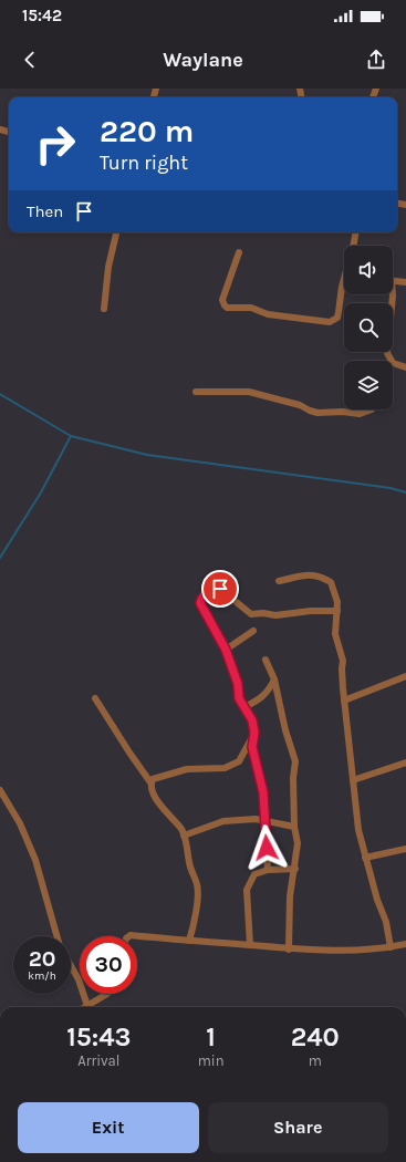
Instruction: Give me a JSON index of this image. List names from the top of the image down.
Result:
{
  "page": {
    "status": "15:42",
    "header": "Waylane",
    "turn": ["220 m", "Turn right"],
    "then": "Then",
    "speed": "20 km/h",
    "limit": "30",
    "eta": [
      "15:43",
      "Arrival",
      "1",
      "min",
      "240",
      "m"
    ],
    "buttons": ["Exit", "Share"]
  }
}
